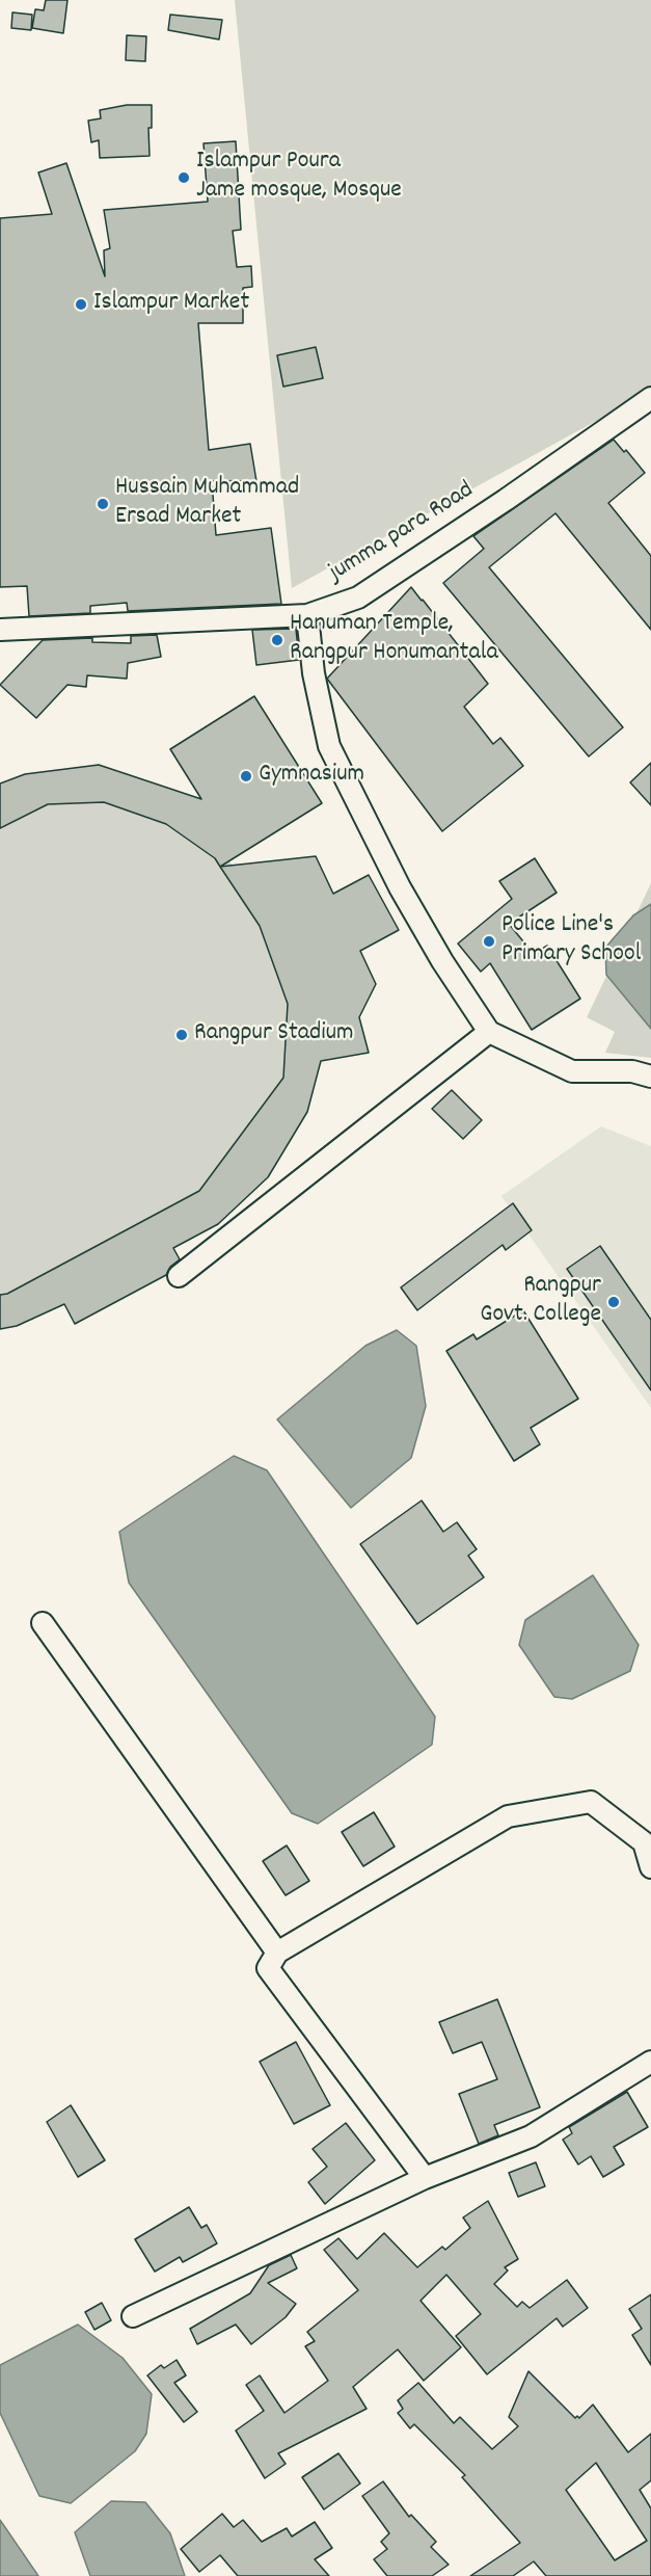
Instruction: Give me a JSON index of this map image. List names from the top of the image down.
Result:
{
  "streets": {
    "street": ["jumma para Road"]
  },
  "places": [
    "Islampur Poura Jame mosque, Mosque",
    "Islampur Market",
    "Hussain Muhammad Ersad Market",
    "Hanuman Temple, Rangpur Honumantala",
    "Gymnasium",
    "Police Line's Primary School",
    "Rangpur Stadium",
    "Rangpur Govt. College"
  ]
}
